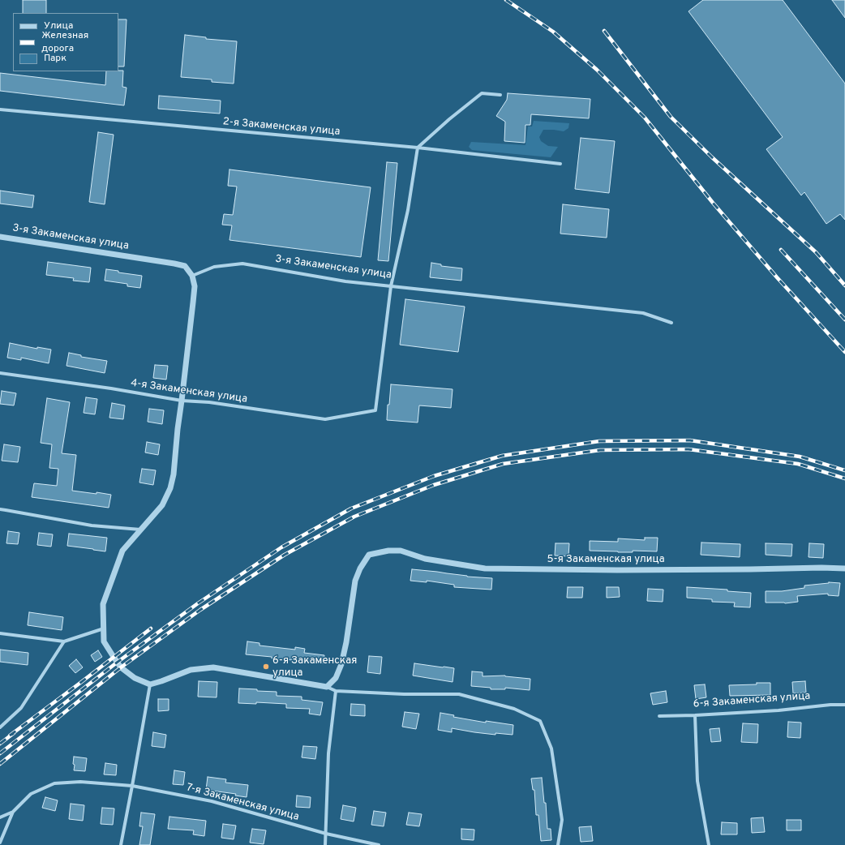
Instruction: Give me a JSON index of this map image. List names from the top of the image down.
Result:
{
  "streets": {
    "street": [
      "2-я Закаменская улица",
      "3-я Закаменская улица",
      "4-я Закаменская улица",
      "5-я Закаменская улица",
      "6-я Закаменская улица",
      "7-я Закаменская улица"
    ]
  },
  "crossings": [
    ["3-я Закаменская улица", "4-я Закаменская улица"]
  ],
  "places": ["6-я Закаменская улица"],
  "legend": ["Улица", "Железная дорога", "Парк"]
}
